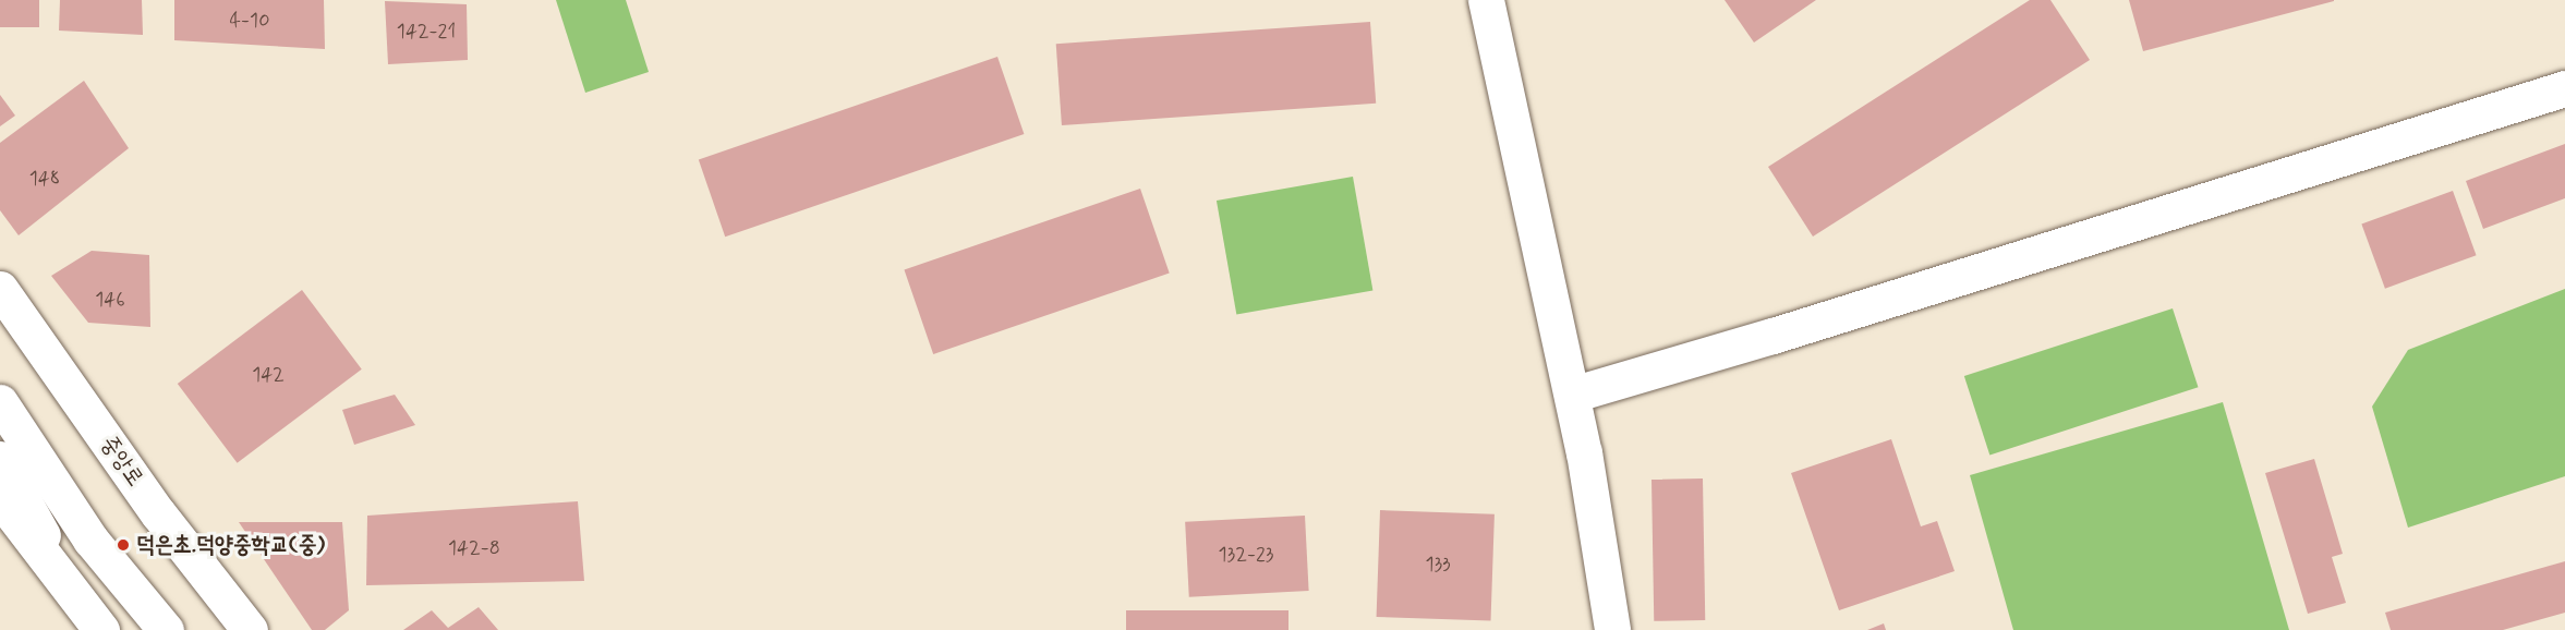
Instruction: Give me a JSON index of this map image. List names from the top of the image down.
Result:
{
  "streets": {
    "main road": ["중앙로"]
  },
  "places": ["덕은초.덕양중학교(중)"],
  "house_numbers": [
    "4-10",
    "142-21",
    "148",
    "146",
    "142",
    "142-8",
    "132-23",
    "133"
  ]
}
